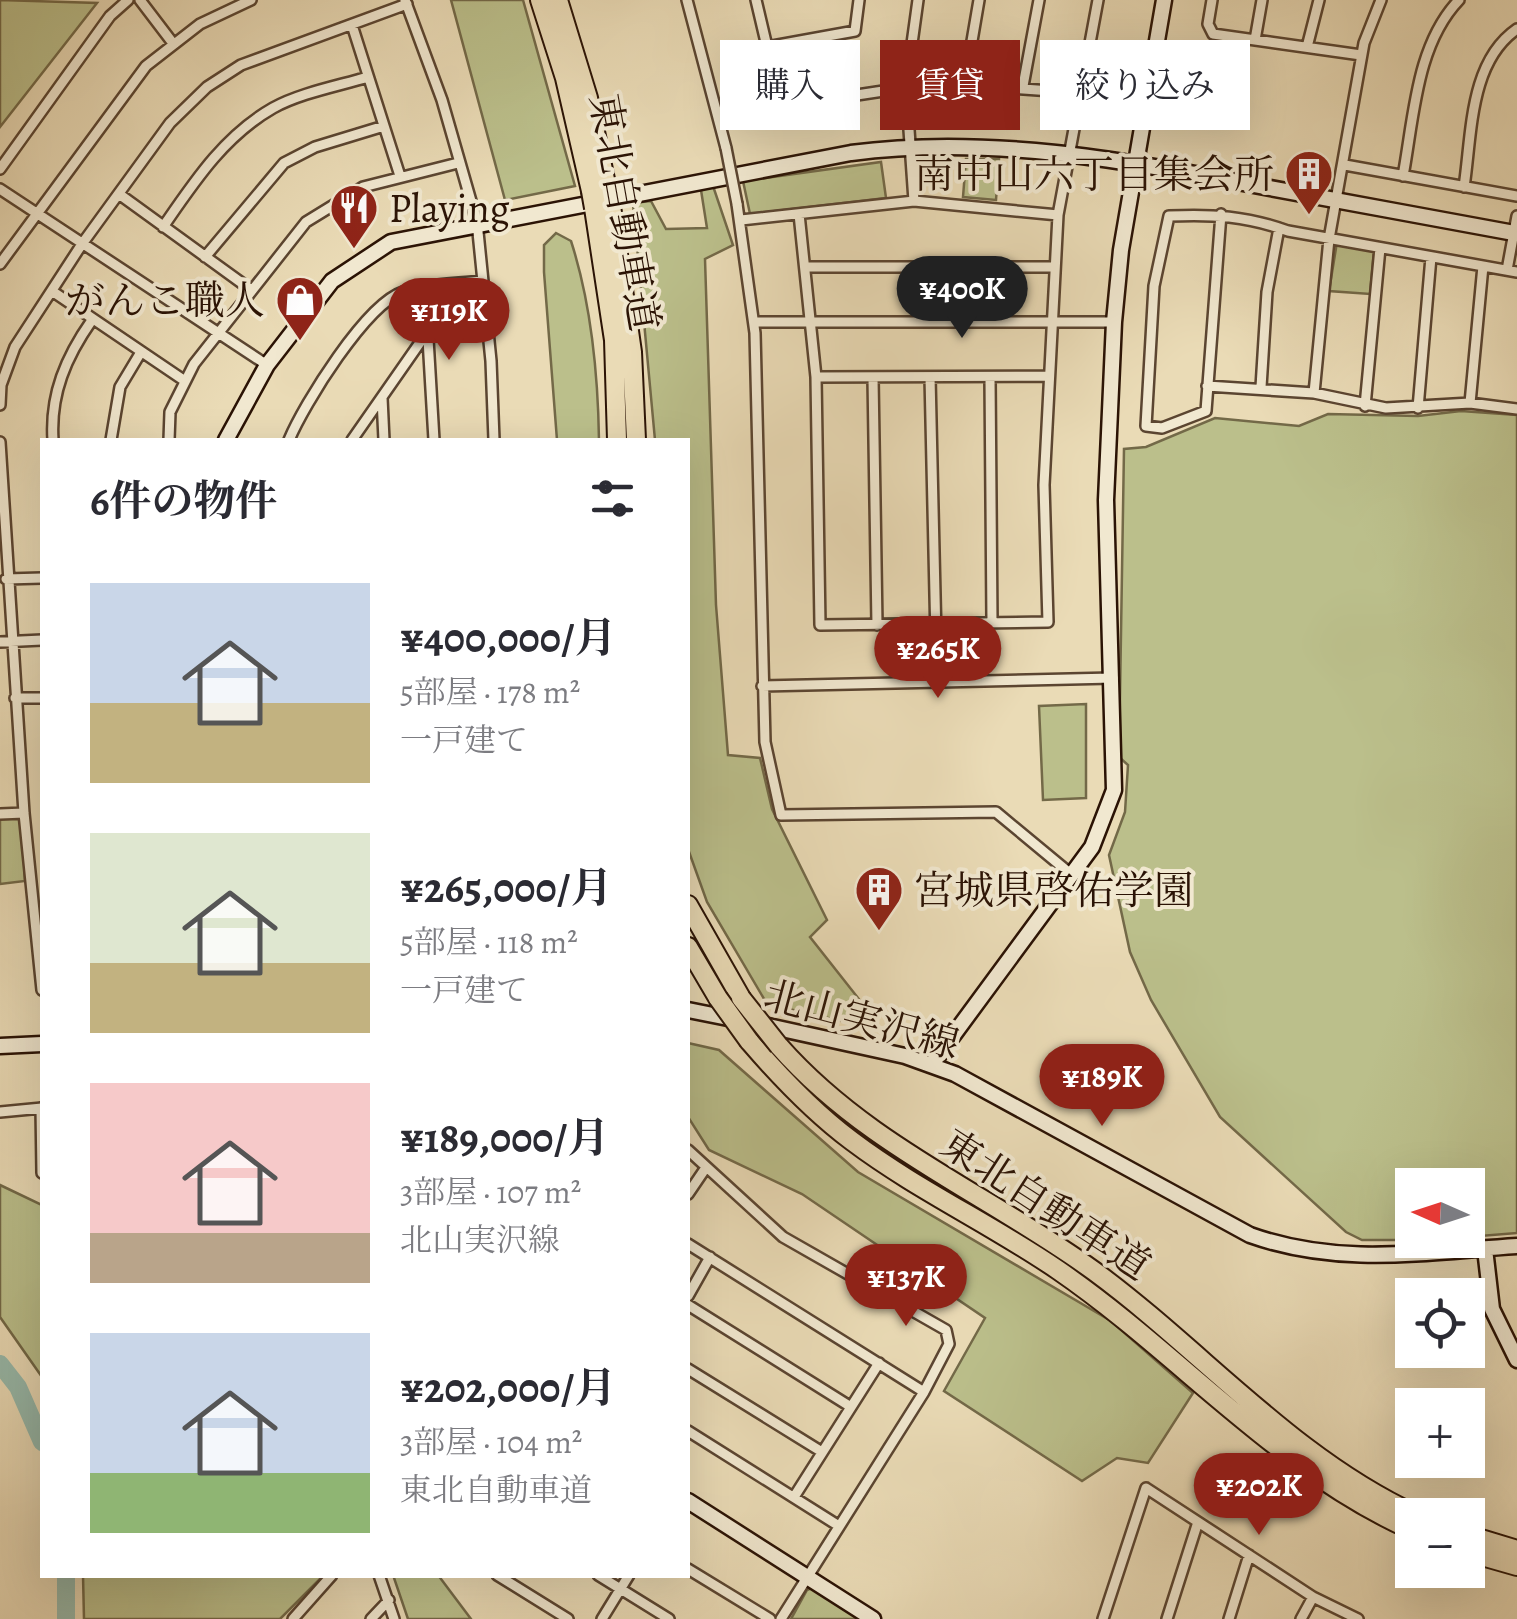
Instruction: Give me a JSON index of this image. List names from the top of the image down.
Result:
{
  "streets": {
    "highway": ["東北自動車道"],
    "street": ["北山実沢線"]
  },
  "places": {
    "building": ["南中山六丁目集会所", "宮城県啓佑学園"],
    "restaurant": ["Playing"],
    "shop": ["がんこ職人"]
  },
  "north": "left",
  "page": {
    "chip": ["購入", "賃貸", "絞り込み"],
    "price": [
      "¥400K",
      "¥119K",
      "¥265K",
      "¥189K",
      "¥137K",
      "¥202K"
    ],
    "heading": "6件の物件",
    "list": [
      {
        "name": "¥400,000/月",
        "note": "5部屋 · 178 m² · 一戸建て"
      },
      {
        "name": "¥265,000/月",
        "note": "5部屋 · 118 m² · 一戸建て"
      },
      {
        "name": "¥189,000/月",
        "note": "3部屋 · 107 m² · 北山実沢線"
      },
      {
        "name": "¥202,000/月",
        "note": "3部屋 · 104 m² · 東北自動車道"
      }
    ],
    "map_buttons": ["+", "−"]
  }
}
